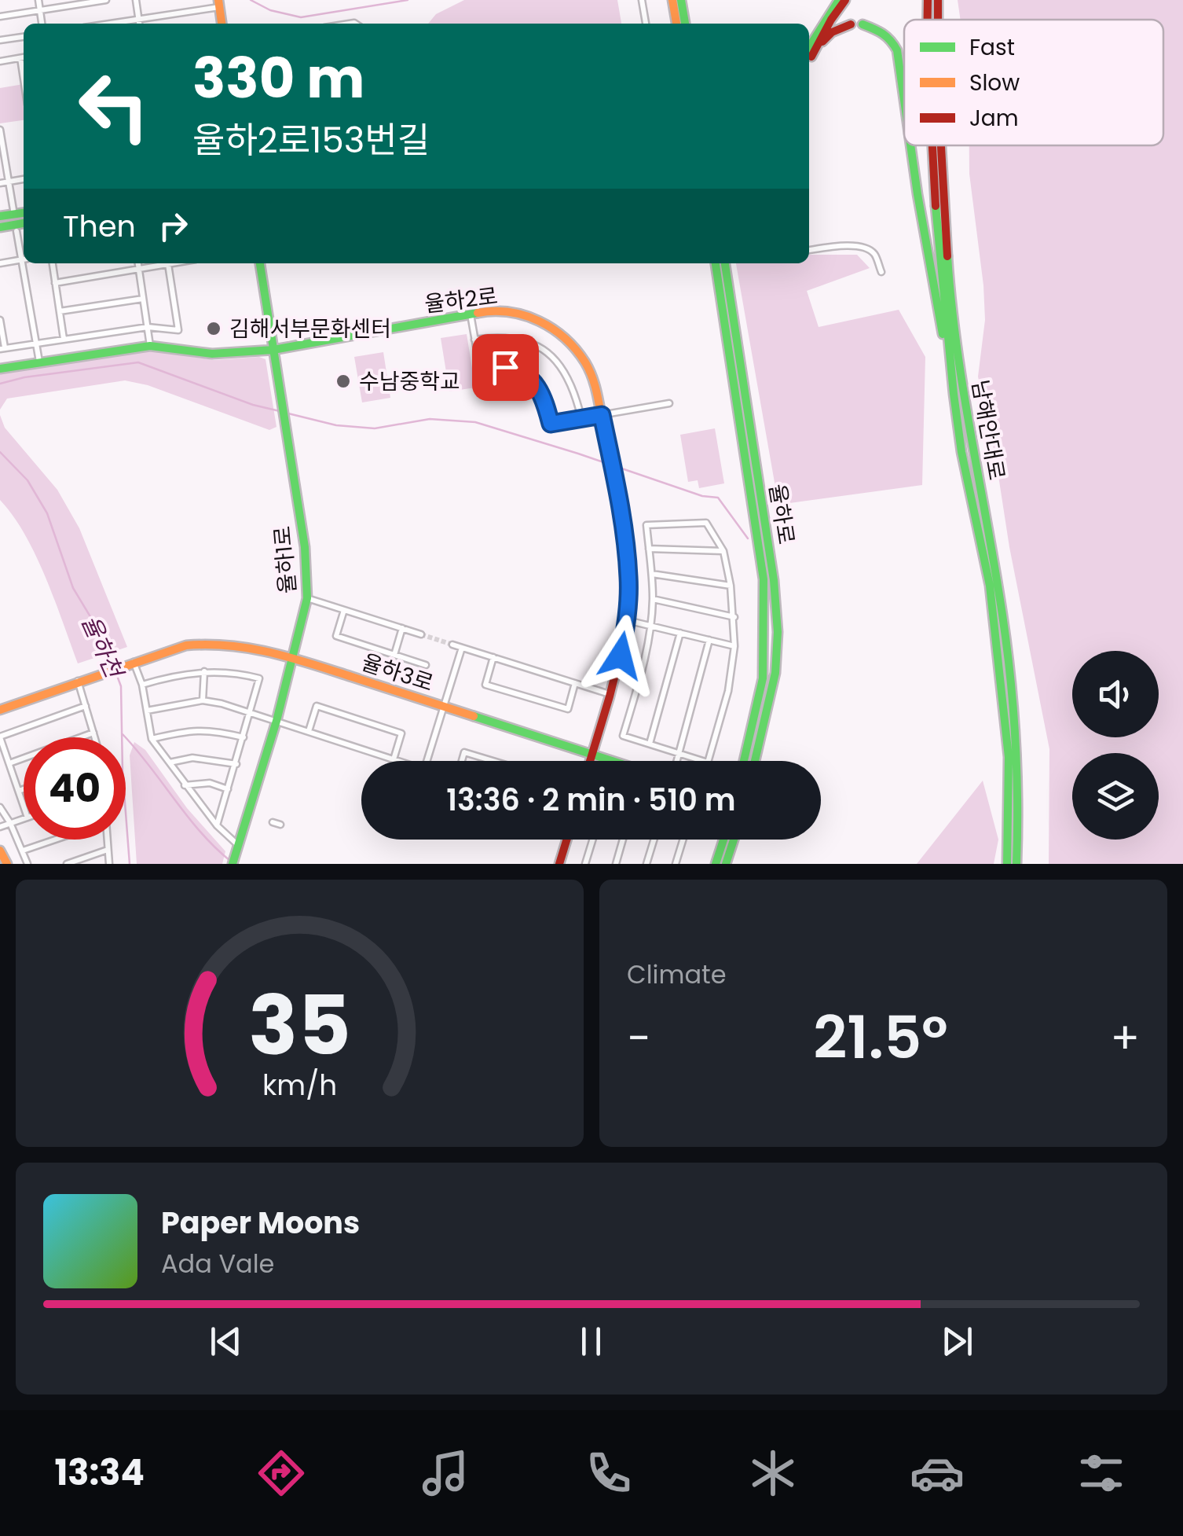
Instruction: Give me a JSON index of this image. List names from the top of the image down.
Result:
{
  "streets": {
    "main road": [
      "율하2로",
      "남해안대로",
      "율하로",
      "율하1로",
      "율하3로"
    ]
  },
  "crossings": [
    ["율하2로", "율하1로"],
    ["율하2로", "율하3로"],
    ["율하1로", "율하3로"]
  ],
  "water": ["율하천"],
  "places": ["김해서부문화센터", "수남중학교"],
  "legend": ["Fast", "Slow", "Jam"],
  "page": {
    "turn": ["330 m", "율하2로153번길"],
    "then": "Then",
    "limit": "40",
    "trip": "13:36 · 2 min · 510 m",
    "tile": "Climate",
    "heat": ["−", "21.5°", "+"],
    "song": ["Paper Moons", "Ada Vale"],
    "tabs": "13:34",
    "gauge": ["35", "km/h"]
  }
}
